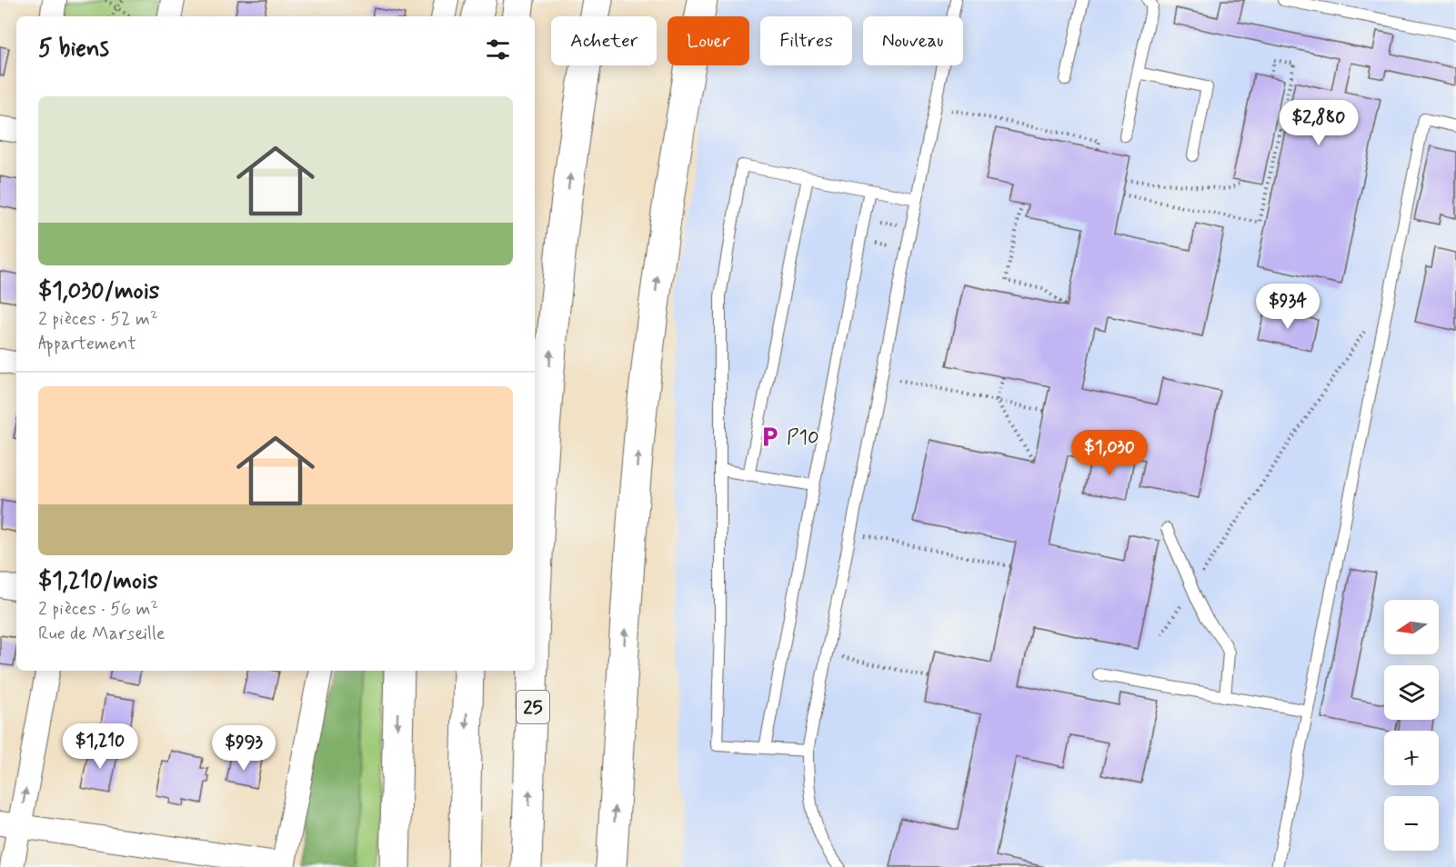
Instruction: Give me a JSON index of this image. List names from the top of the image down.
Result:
{
  "streets": {
    "main road": ["25"]
  },
  "places": {
    "parking": ["P10"]
  },
  "north": "left",
  "page": {
    "chip": [
      "Acheter",
      "Louer",
      "Filtres",
      "Nouveau"
    ],
    "heading": "5 biens",
    "list": [
      {
        "name": "$1,030/mois",
        "note": "2 pièces · 52 m² · Appartement"
      },
      {
        "name": "$1,210/mois",
        "note": "2 pièces · 56 m² · Rue de Marseille"
      }
    ],
    "price": [
      "$2,880",
      "$934",
      "$1,030",
      "$1,210",
      "$993"
    ],
    "map_buttons": ["+", "−"]
  }
}
